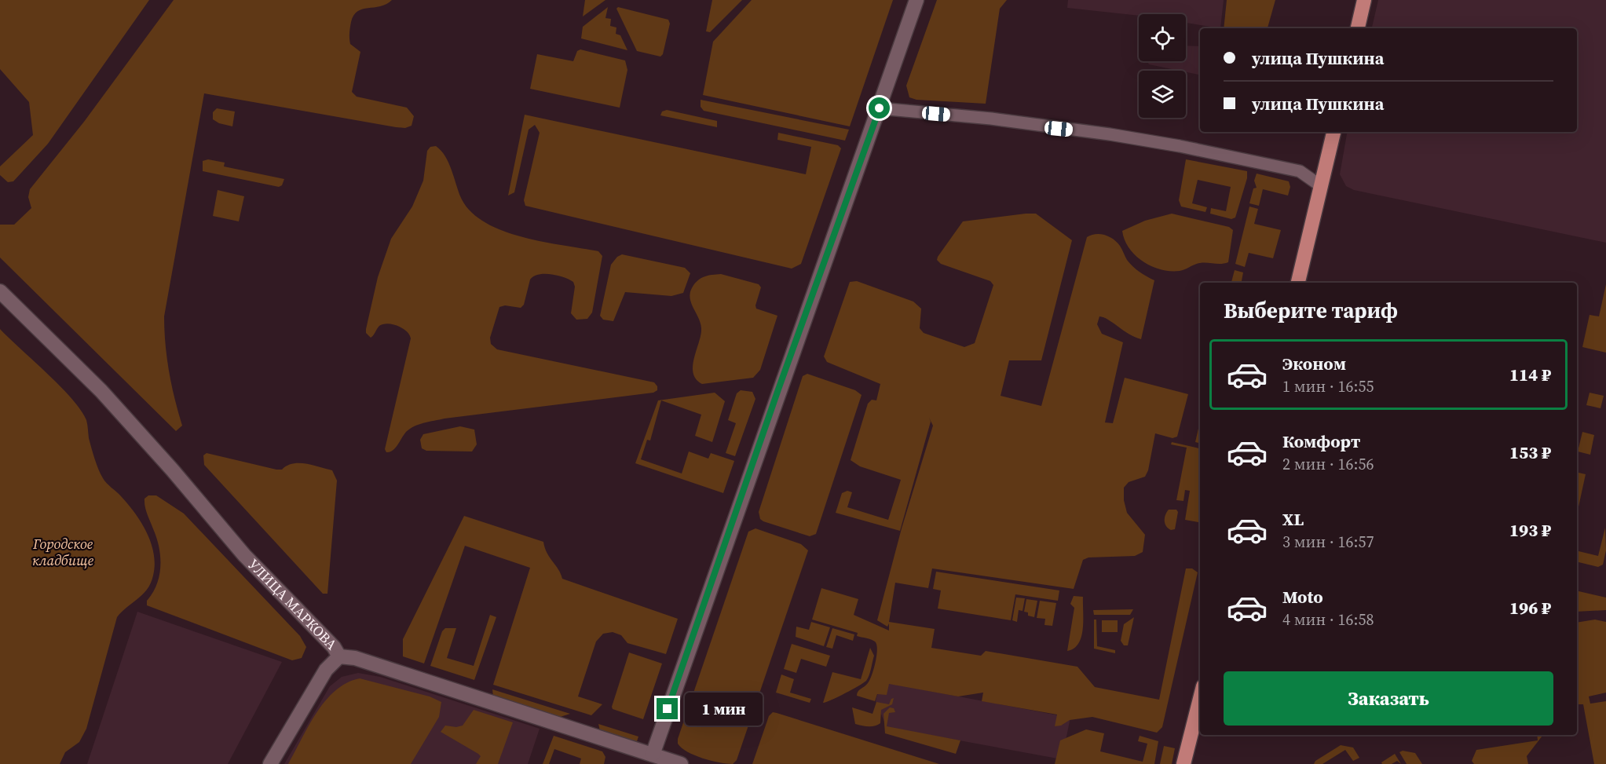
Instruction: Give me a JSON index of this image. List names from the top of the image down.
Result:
{
  "streets": {
    "street": ["УЛИЦА МАРКОВА"]
  },
  "parks": ["Городское кладбище"],
  "page": {
    "banner": ["улица Пушкина", "улица Пушкина"],
    "heading": "Выберите тариф",
    "list": [
      {
        "name": "Эконом",
        "note": "1 мин · 16:55",
        "value": "114 ₽"
      },
      {
        "name": "Комфорт",
        "note": "2 мин · 16:56",
        "value": "153 ₽"
      },
      {
        "name": "XL",
        "note": "3 мин · 16:57",
        "value": "193 ₽"
      },
      {
        "name": "Moto",
        "note": "4 мин · 16:58",
        "value": "196 ₽"
      }
    ],
    "buttons": "Заказать",
    "bubble": "1 мин"
  }
}
